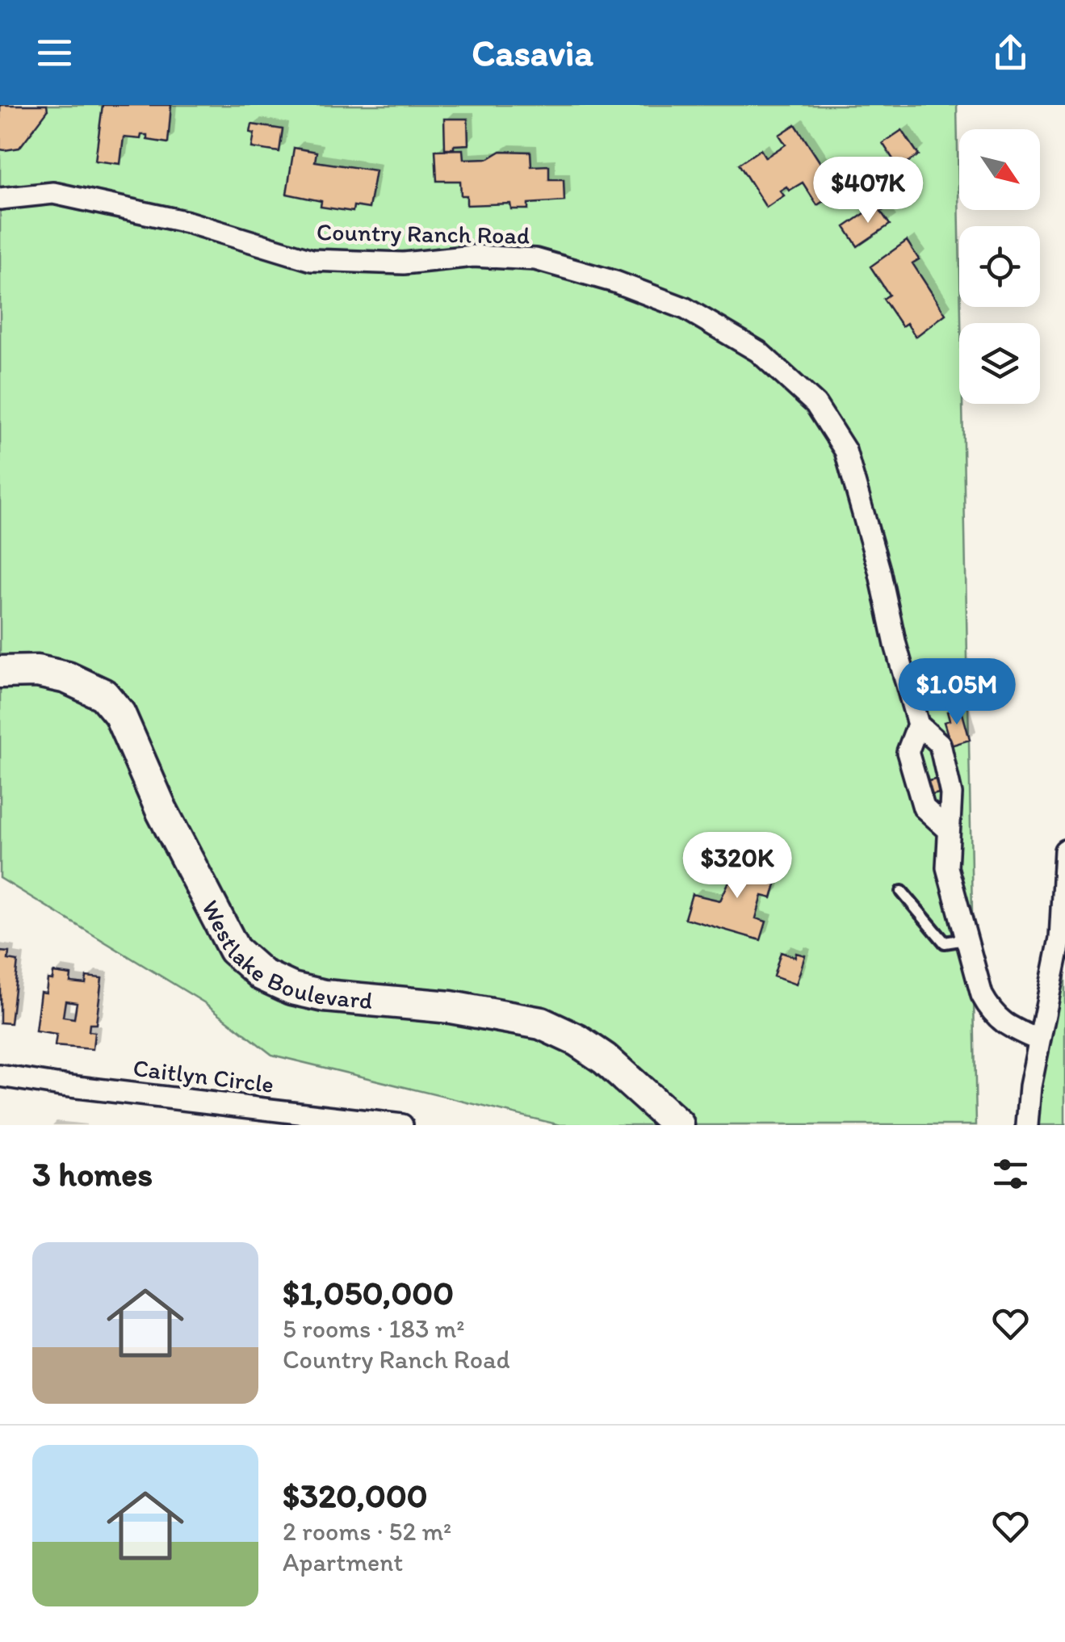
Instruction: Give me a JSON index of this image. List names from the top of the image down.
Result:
{
  "streets": {
    "main road": ["Westlake Boulevard"],
    "street": ["Country Ranch Road", "Caitlyn Circle"]
  },
  "north": "bottom right",
  "page": {
    "header": "Casavia",
    "price": ["$407K", "$1.05M", "$320K"],
    "heading": "3 homes",
    "list": [
      {
        "name": "$1,050,000",
        "note": "5 rooms · 183 m² · Country Ranch Road"
      },
      {
        "name": "$320,000",
        "note": "2 rooms · 52 m² · Apartment"
      }
    ]
  }
}
